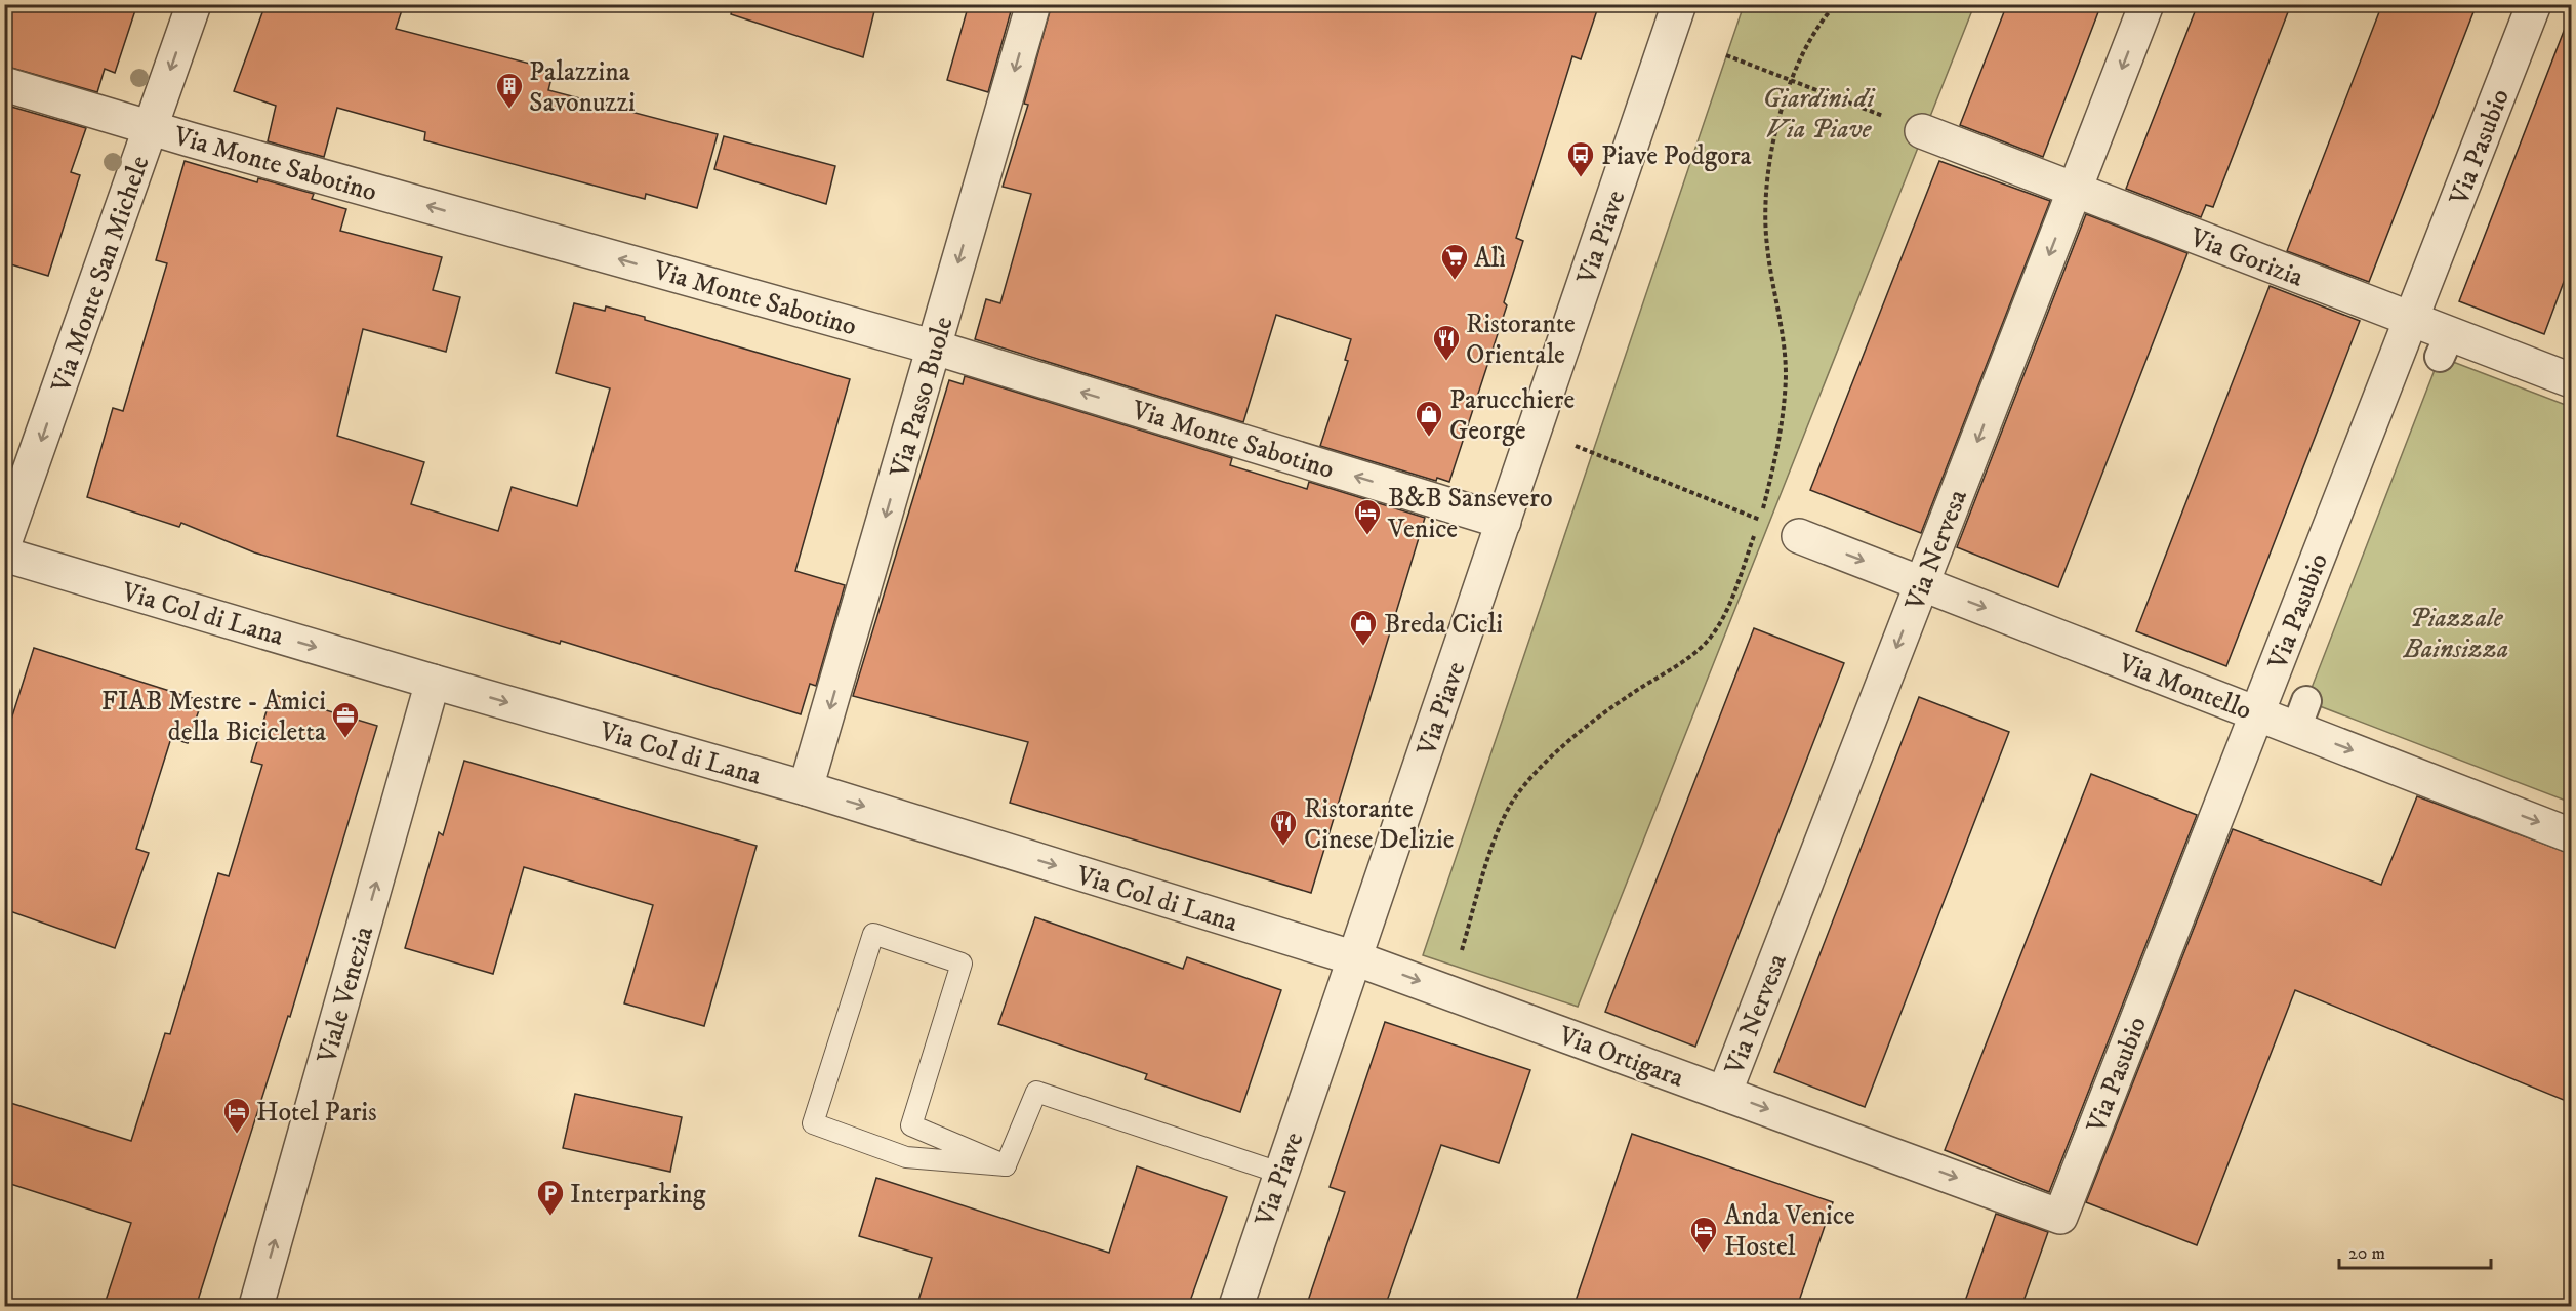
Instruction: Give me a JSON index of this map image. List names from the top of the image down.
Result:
{
  "streets": {
    "street": [
      "Via Pasubio",
      "Via Monte Sabotino",
      "Via Piave",
      "Via Gorizia",
      "Via Monte San Michele",
      "Via Passo Buole",
      "Via Nervesa",
      "Via Col di Lana",
      "Via Montello",
      "Viale Venezia",
      "Via Ortigara"
    ]
  },
  "crossings": [
    ["Via Pasubio", "Via Gorizia"],
    ["Via Pasubio", "Via Montello"],
    ["Via Pasubio", "Via Ortigara"],
    ["Via Monte Sabotino", "Via Piave"],
    ["Via Monte Sabotino", "Via Monte San Michele"],
    ["Via Monte Sabotino", "Via Passo Buole"],
    ["Via Piave", "Via Col di Lana"],
    ["Via Piave", "Via Ortigara"],
    ["Via Gorizia", "Via Nervesa"],
    ["Via Passo Buole", "Via Col di Lana"],
    ["Via Nervesa", "Via Montello"],
    ["Via Nervesa", "Via Ortigara"],
    ["Via Col di Lana", "Viale Venezia"],
    ["Via Col di Lana", "Via Ortigara"]
  ],
  "one_way": [
    "Via Monte Sabotino",
    "Via Monte San Michele",
    "Via Passo Buole",
    "Via Nervesa",
    "Via Col di Lana",
    "Via Montello",
    "Viale Venezia",
    "Via Ortigara"
  ],
  "parks": ["Giardini di Via Piave", "Piazzale Bainsizza"],
  "places": {
    "building": ["Palazzina Savonuzzi"],
    "bus stop": ["Piave Podgora"],
    "supermarket": ["Alì"],
    "restaurant": ["Ristorante Orientale", "Ristorante Cinese Delizie"],
    "shop": ["Parucchiere George", "Breda Cicli"],
    "hotel": ["B&B Sansevero Venice", "Hotel Paris", "Anda Venice Hostel"],
    "office": ["FIAB Mestre - Amici della Bicicletta"],
    "parking": ["Interparking"]
  },
  "scale_bar": "20 m"
}
